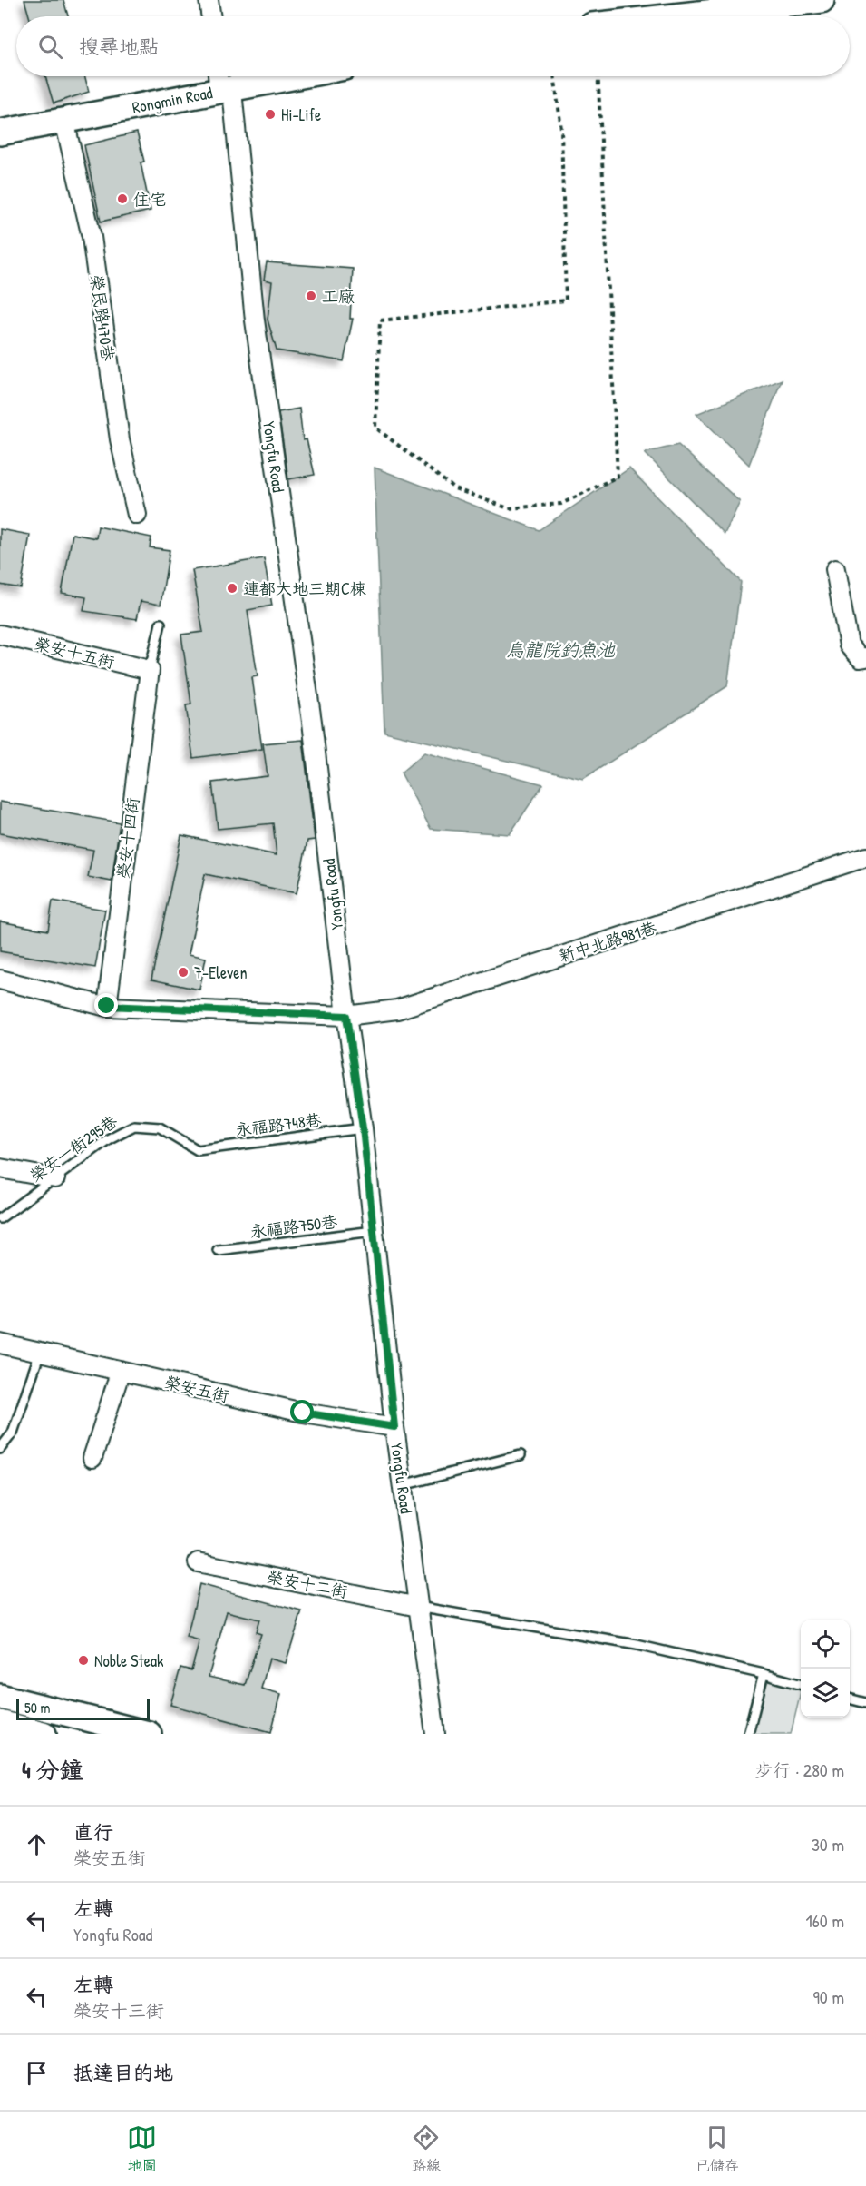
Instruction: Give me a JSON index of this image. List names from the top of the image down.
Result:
{
  "streets": {
    "street": [
      "Rongmin Road",
      "榮民路470巷",
      "Yongfu Road",
      "榮安十五街",
      "榮安十四街",
      "新中北路981巷",
      "榮安五街",
      "榮安十二街"
    ],
    "lane": ["永福路748巷", "榮安一街295巷", "永福路750巷"]
  },
  "crossings": [
    ["Rongmin Road", "榮民路470巷"],
    ["Rongmin Road", "Yongfu Road"],
    ["Yongfu Road", "新中北路981巷"],
    ["Yongfu Road", "永福路748巷"],
    ["Yongfu Road", "永福路750巷"],
    ["Yongfu Road", "榮安五街"],
    ["Yongfu Road", "榮安十二街"],
    ["榮安十五街", "榮安十四街"],
    ["榮安十四街", "新中北路981巷"],
    ["永福路748巷", "榮安一街295巷"]
  ],
  "water": ["烏龍院釣魚池"],
  "places": [
    "Hi-Life",
    "住宅",
    "工廠",
    "連都大地三期C棟",
    "7-Eleven",
    "Noble Steak"
  ],
  "scale_bar": "50 m",
  "page": {
    "search": "搜尋地點",
    "scale": "50 m",
    "heading": ["4 分鐘", "步行 · 280 m"],
    "list": [
      ["直行", "榮安五街", "30 m"],
      ["左轉", "Yongfu Road", "160 m"],
      ["左轉", "榮安十三街", "90 m"],
      "抵達目的地"
    ],
    "nav": ["地圖", "路線", "已儲存"]
  }
}
